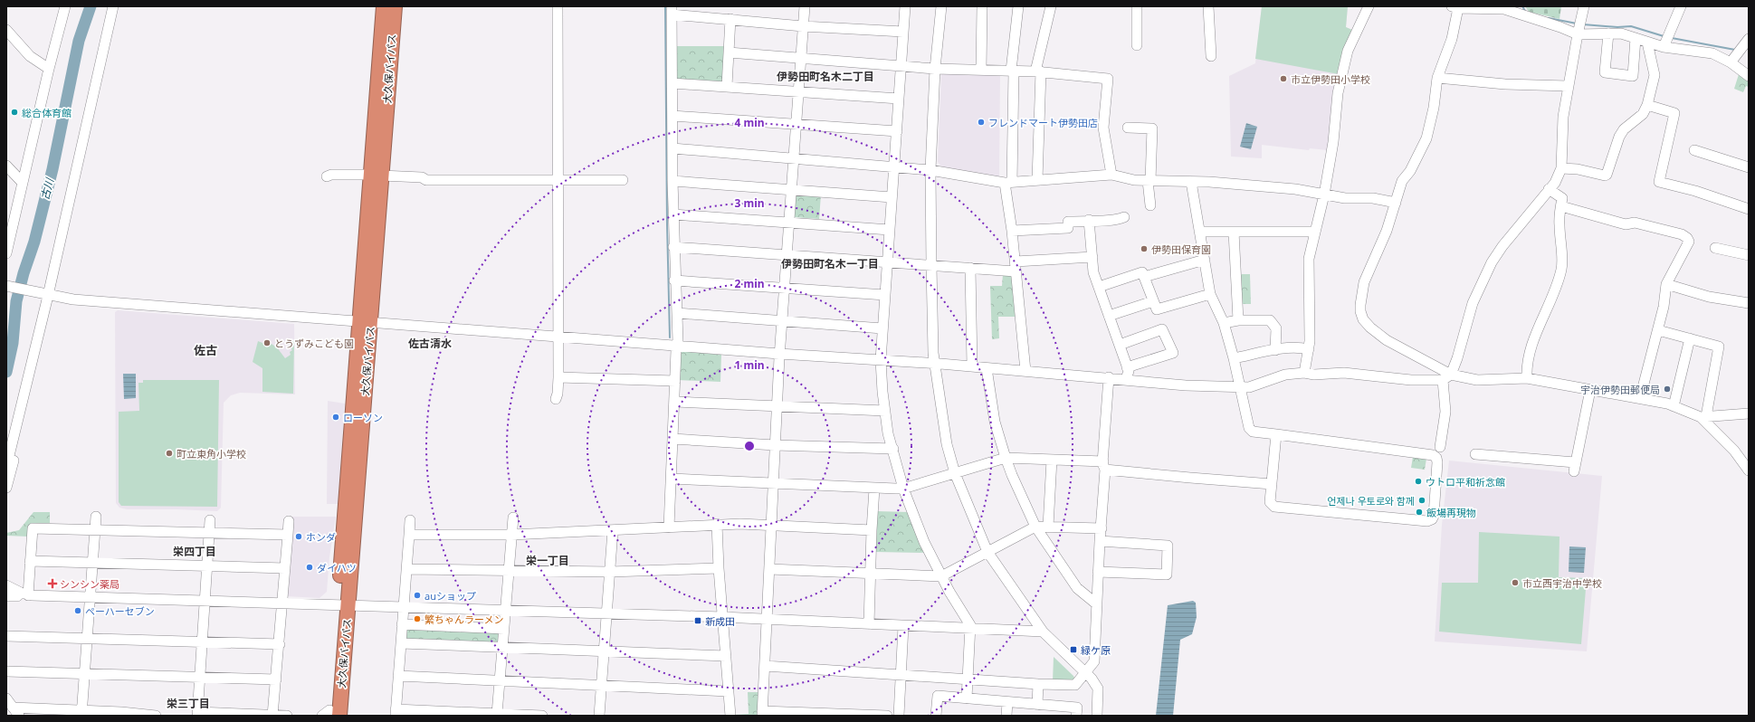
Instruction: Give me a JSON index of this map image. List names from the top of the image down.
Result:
{
  "streets": {
    "highway": ["大久保バイパス"]
  },
  "districts": [
    "伊勢田町名木二丁目",
    "伊勢田町名木一丁目",
    "佐古清水",
    "佐古",
    "栄四丁目",
    "栄一丁目",
    "栄三丁目"
  ],
  "water": ["古川"],
  "places": {
    "other": [
      "市立伊勢田小学校",
      "総合体育館",
      "フレンドマート伊勢田店",
      "伊勢田保育園",
      "とうずみこども園",
      "宇治伊勢田郵便局",
      "ローソン",
      "町立東角小学校",
      "ウトロ平和祈念館",
      "언제나 우토로와 함께",
      "飯場再現物",
      "ホンダ",
      "ダイハツ",
      "市立西宇治中学校",
      "auショップ",
      "ペーハーセブン",
      "繁ちゃんラーメン"
    ],
    "health": ["シンシン薬局"],
    "transit": ["新成田", "緑ケ原"]
  },
  "rings": [
    "4 min",
    "3 min",
    "2 min",
    "1 min"
  ]
}
